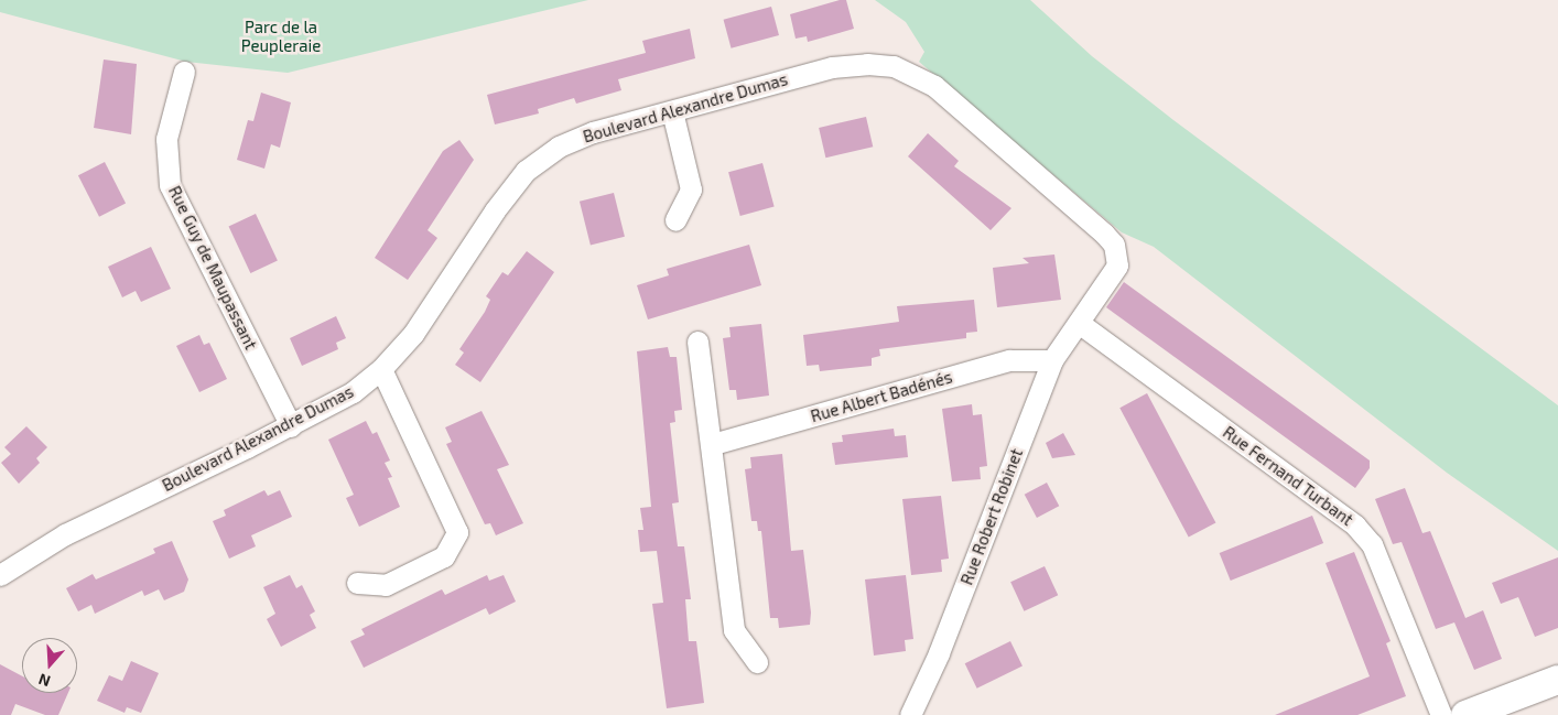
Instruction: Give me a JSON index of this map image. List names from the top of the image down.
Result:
{
  "streets": {
    "street": [
      "Boulevard Alexandre Dumas",
      "Rue Guy de Maupassant",
      "Rue Albert Badénés",
      "Rue Fernand Turbant",
      "Rue Robert Robinet"
    ]
  },
  "crossings": [
    ["Boulevard Alexandre Dumas", "Rue Guy de Maupassant"],
    ["Boulevard Alexandre Dumas", "Rue Fernand Turbant"],
    ["Boulevard Alexandre Dumas", "Rue Robert Robinet"],
    ["Rue Albert Badénés", "Rue Robert Robinet"],
    ["Rue Fernand Turbant", "Rue Robert Robinet"]
  ],
  "parks": ["Parc de la Peupleraie"],
  "north": "bottom"
}
